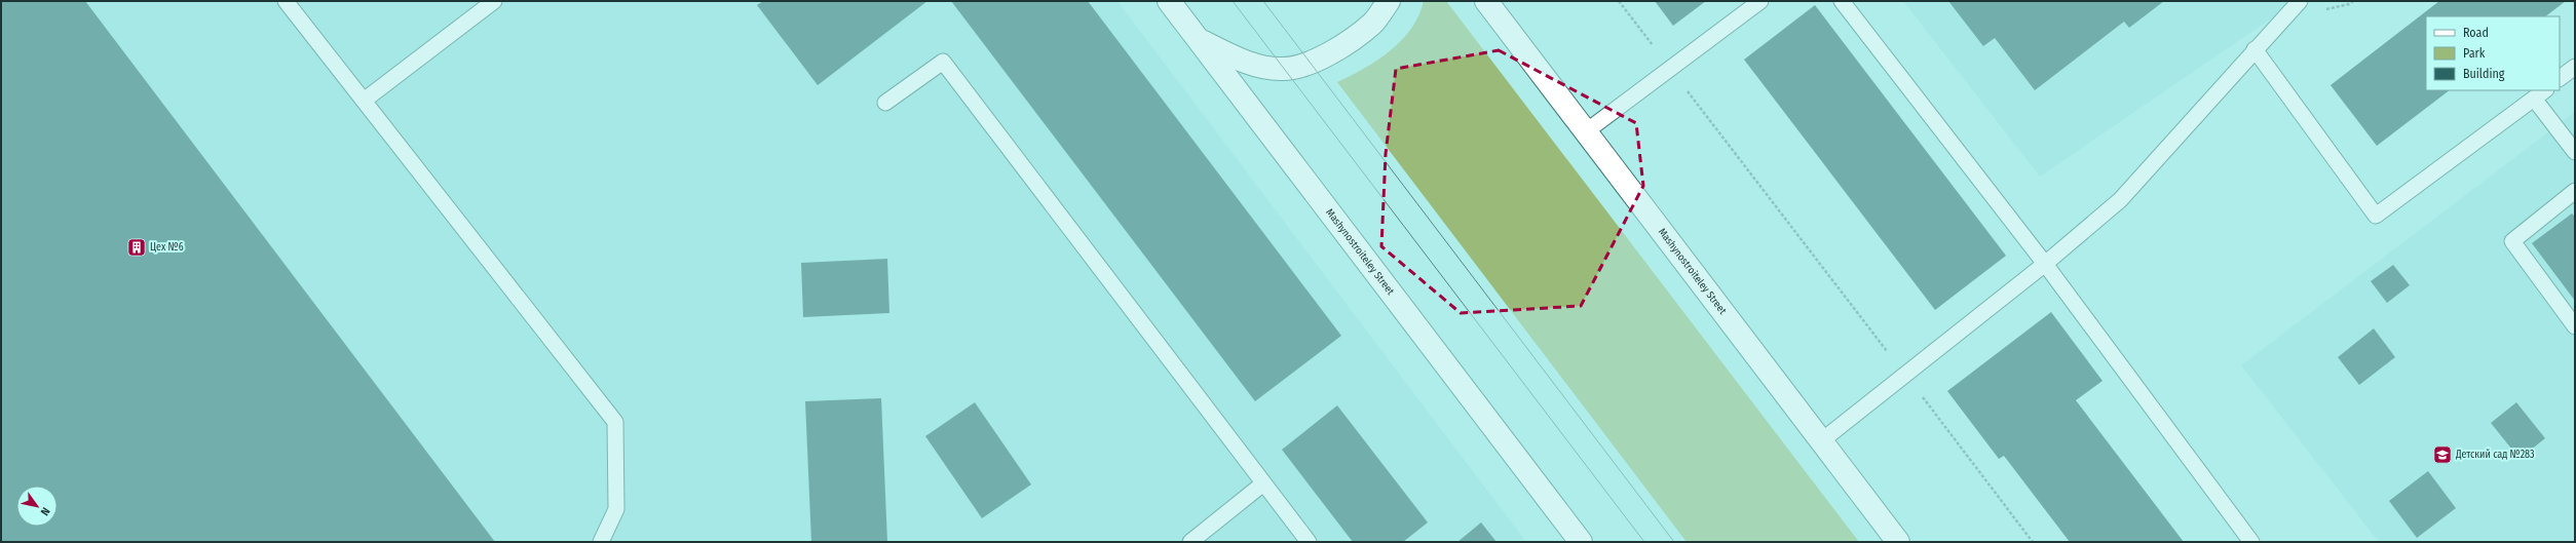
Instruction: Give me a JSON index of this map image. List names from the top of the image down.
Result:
{
  "streets": {
    "main road": ["Mashynostroiteley Street"]
  },
  "places": {
    "building": ["Цех №6"],
    "school or university": ["Детский сад №283"]
  },
  "legend": ["Road", "Park", "Building"],
  "north": "bottom right"
}
